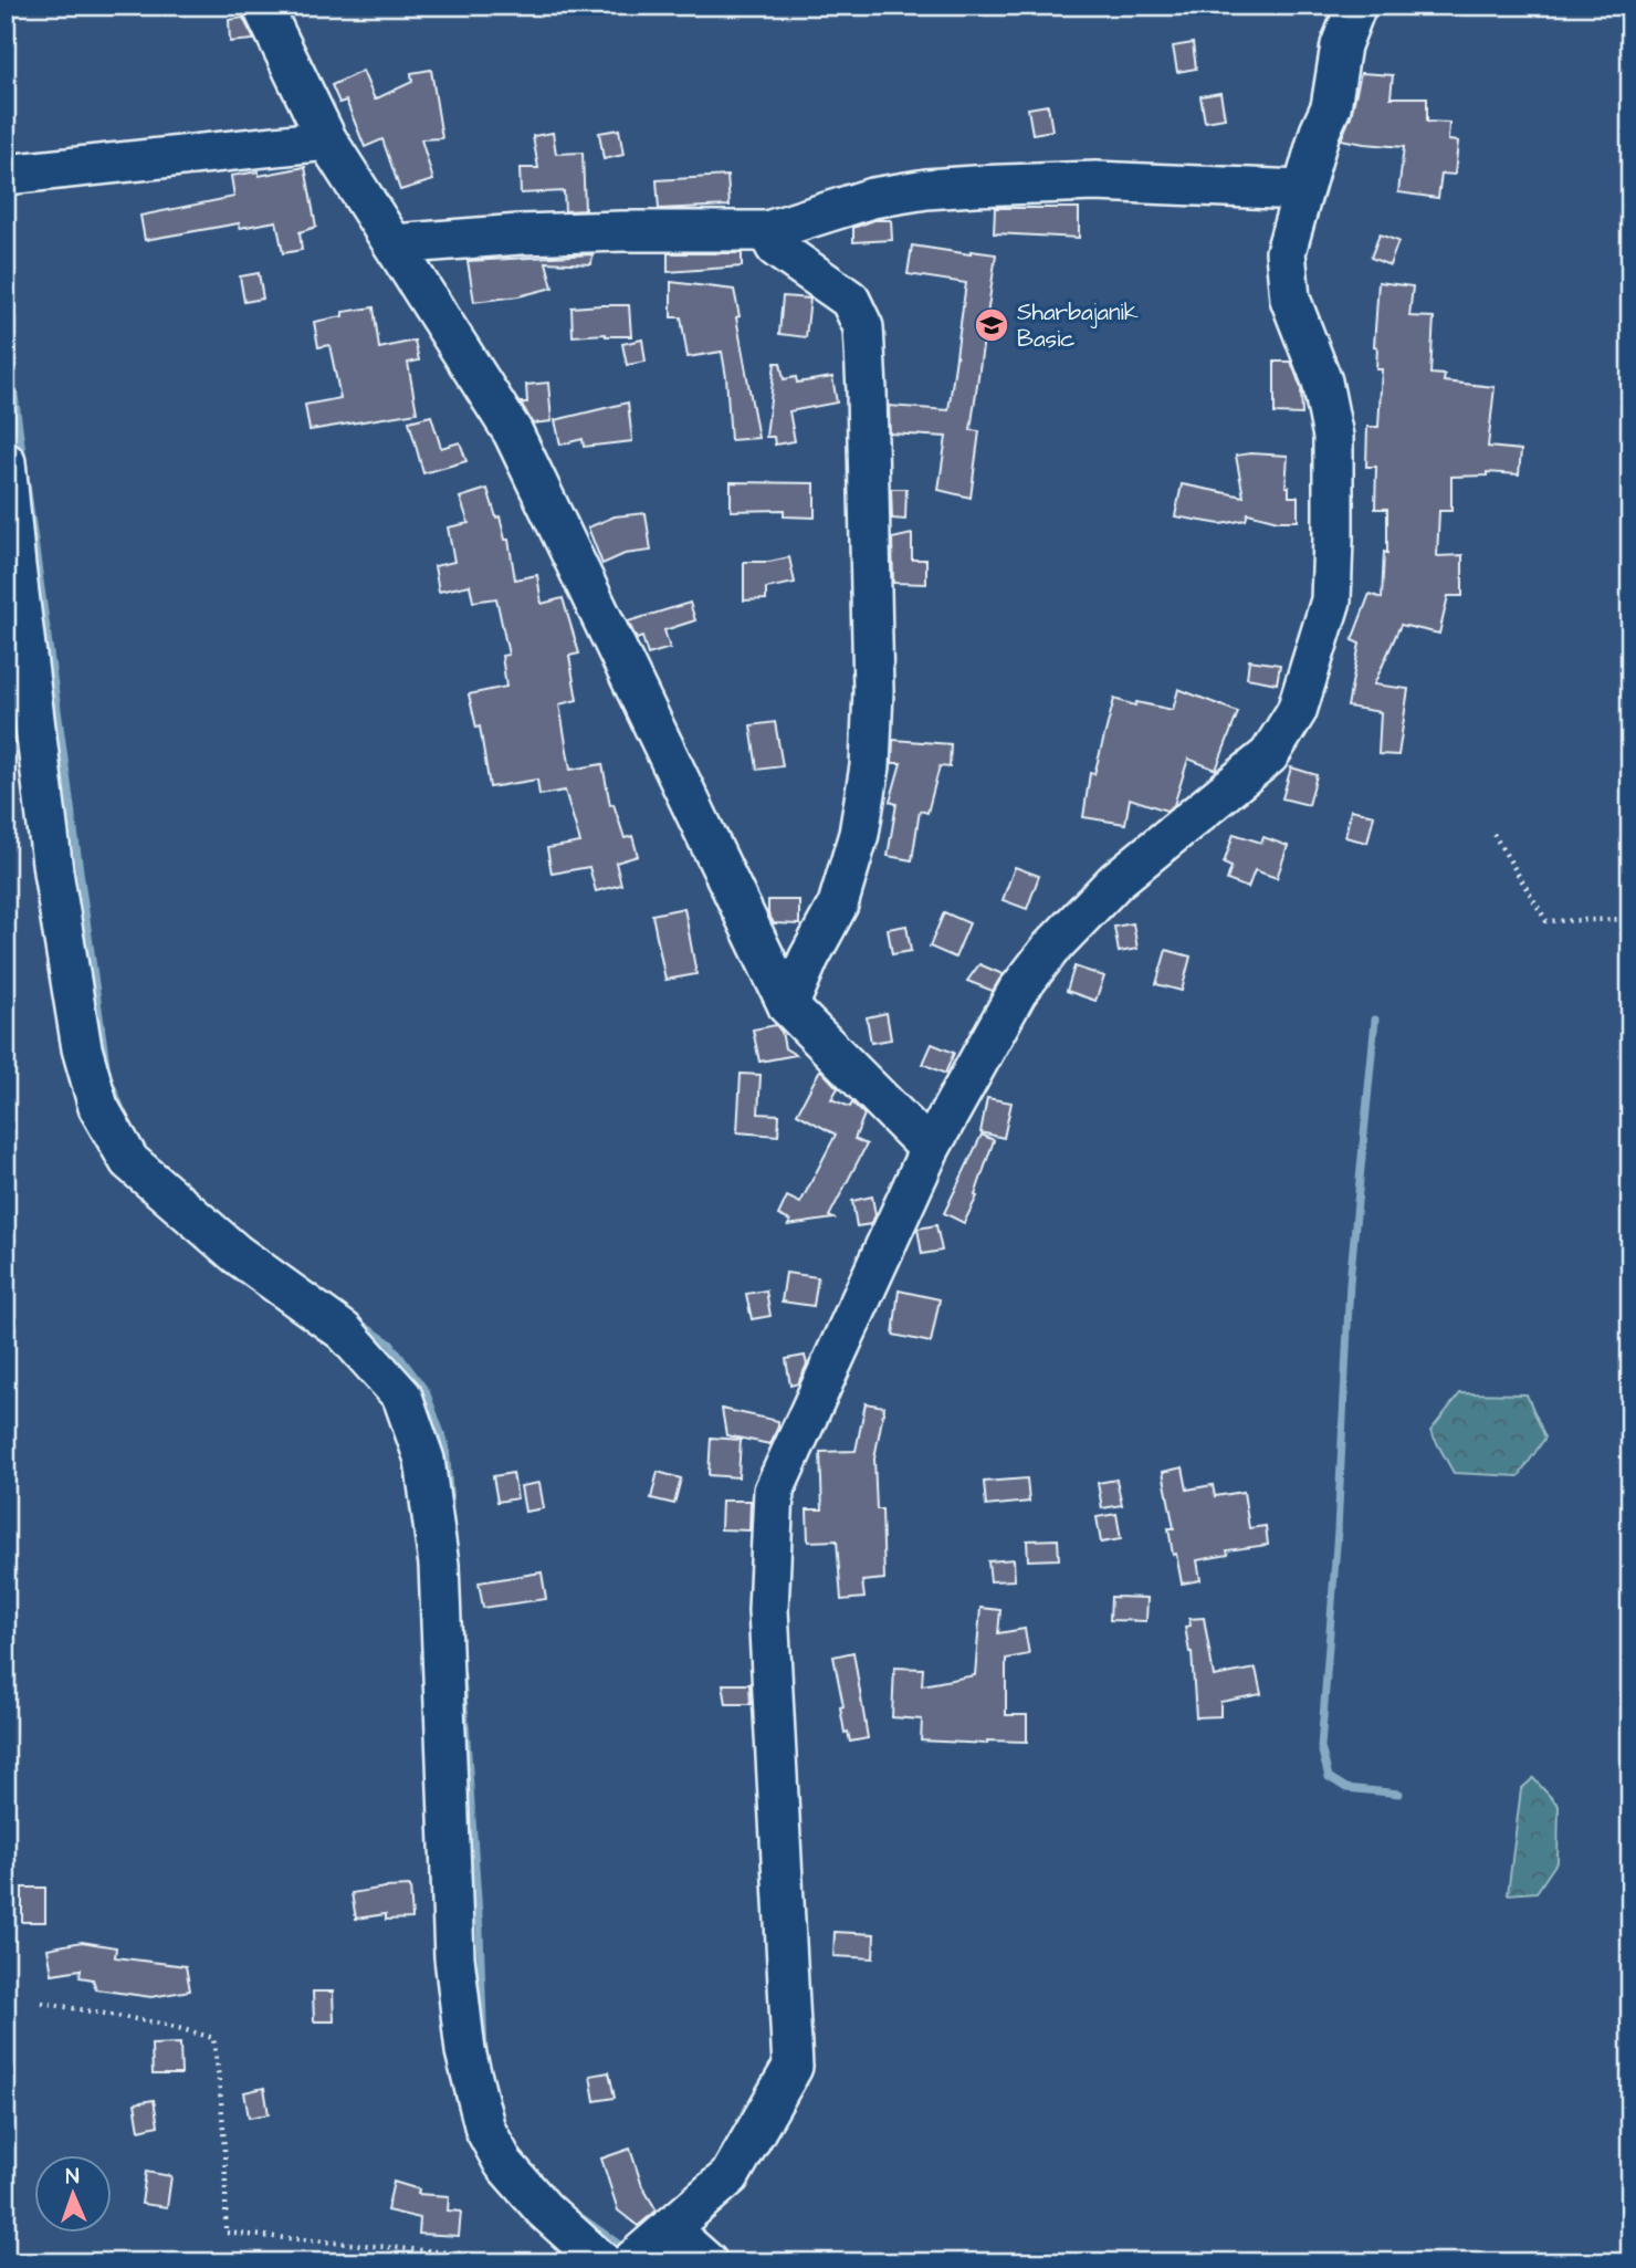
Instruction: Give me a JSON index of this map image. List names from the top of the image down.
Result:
{
  "places": {
    "school or university": ["Sharbajanik Basic"]
  },
  "north": "top"
}
